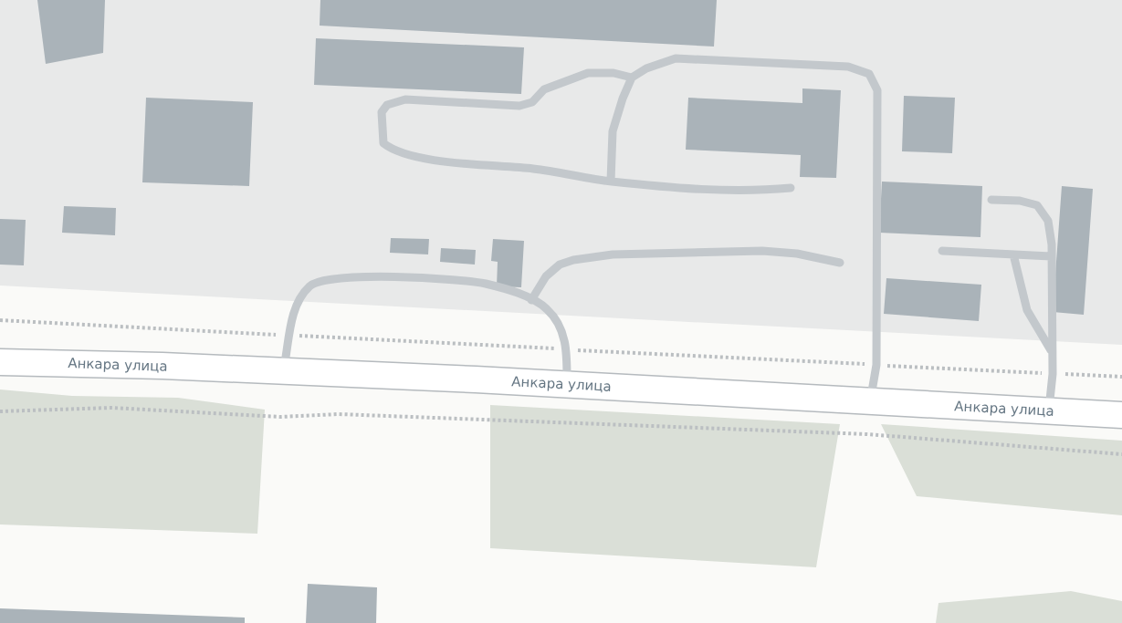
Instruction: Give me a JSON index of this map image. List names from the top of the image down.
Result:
{
  "streets": {
    "main road": ["Анкара улица"]
  }
}
